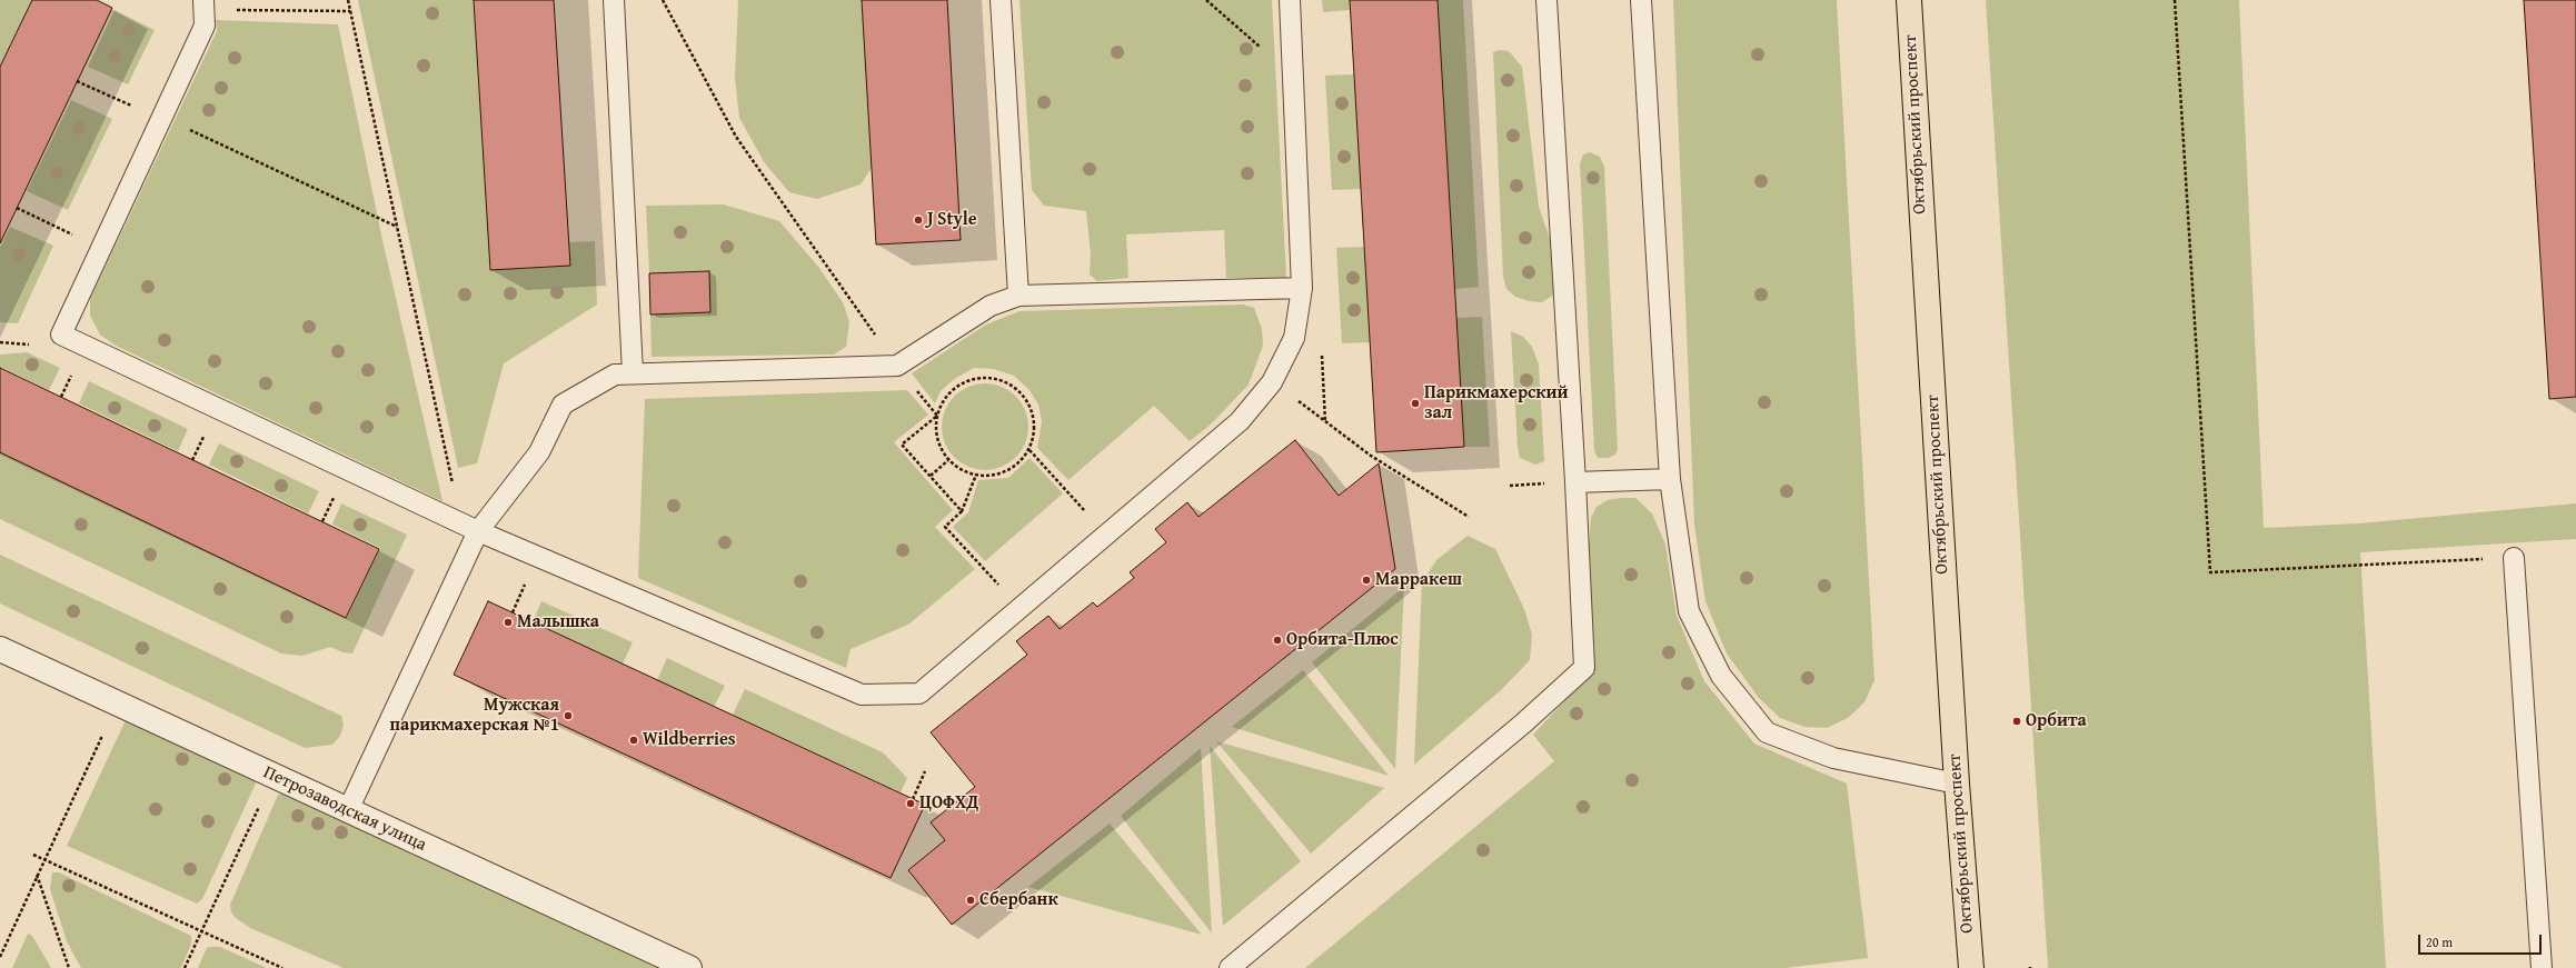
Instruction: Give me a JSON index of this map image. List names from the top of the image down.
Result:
{
  "streets": {
    "main road": ["Октябрьский проспект"],
    "street": ["Петрозаводская улица"]
  },
  "places": [
    "J Style",
    "Парикмахерский зал",
    "Марракеш",
    "Малышка",
    "Орбита-Плюс",
    "Мужская парикмахерская №1",
    "Орбита",
    "Wildberries",
    "ЦОФХД",
    "Сбербанк"
  ],
  "scale_bar": "20 m"
}
